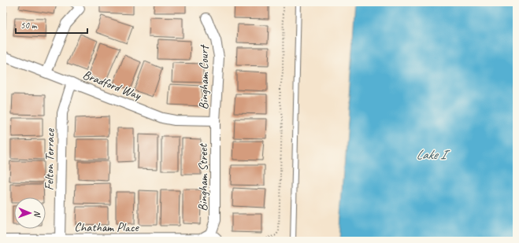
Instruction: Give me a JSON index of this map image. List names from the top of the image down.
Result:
{
  "streets": {
    "street": [
      "Bingham Court",
      "Bradford Way",
      "Felton Terrace",
      "Bingham Street",
      "Chatham Place"
    ]
  },
  "crossings": [
    ["Bingham Court", "Bradford Way"],
    ["Bingham Court", "Bingham Street"],
    ["Bradford Way", "Felton Terrace"],
    ["Bradford Way", "Bingham Street"],
    ["Felton Terrace", "Chatham Place"],
    ["Bingham Street", "Chatham Place"]
  ],
  "water": ["Lake I"],
  "scale_bar": "50 m",
  "north": "right"
}
